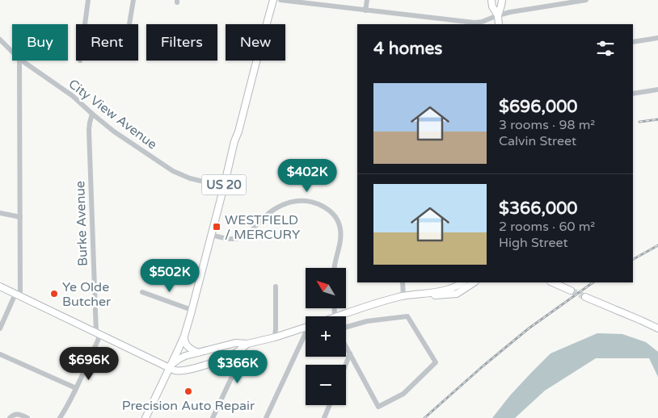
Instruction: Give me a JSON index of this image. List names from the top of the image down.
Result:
{
  "streets": {
    "main road": ["US 20"],
    "street": ["City View Avenue", "Burke Avenue"]
  },
  "crossings": [
    ["City View Avenue", "US 20"],
    ["City View Avenue", "Burke Avenue"]
  ],
  "places": {
    "transit": ["WESTFIELD / MERCURY"],
    "other": ["Ye Olde Butcher", "Precision Auto Repair"]
  },
  "north": "top left",
  "page": {
    "chip": [
      "Buy",
      "Rent",
      "Filters",
      "New"
    ],
    "heading": "4 homes",
    "list": [
      {
        "name": "$696,000",
        "note": "3 rooms · 98 m² · Calvin Street"
      },
      {
        "name": "$366,000",
        "note": "2 rooms · 60 m² · High Street"
      }
    ],
    "price": [
      "$402K",
      "$502K",
      "$696K",
      "$366K"
    ],
    "map_buttons": ["+", "−"]
  }
}
